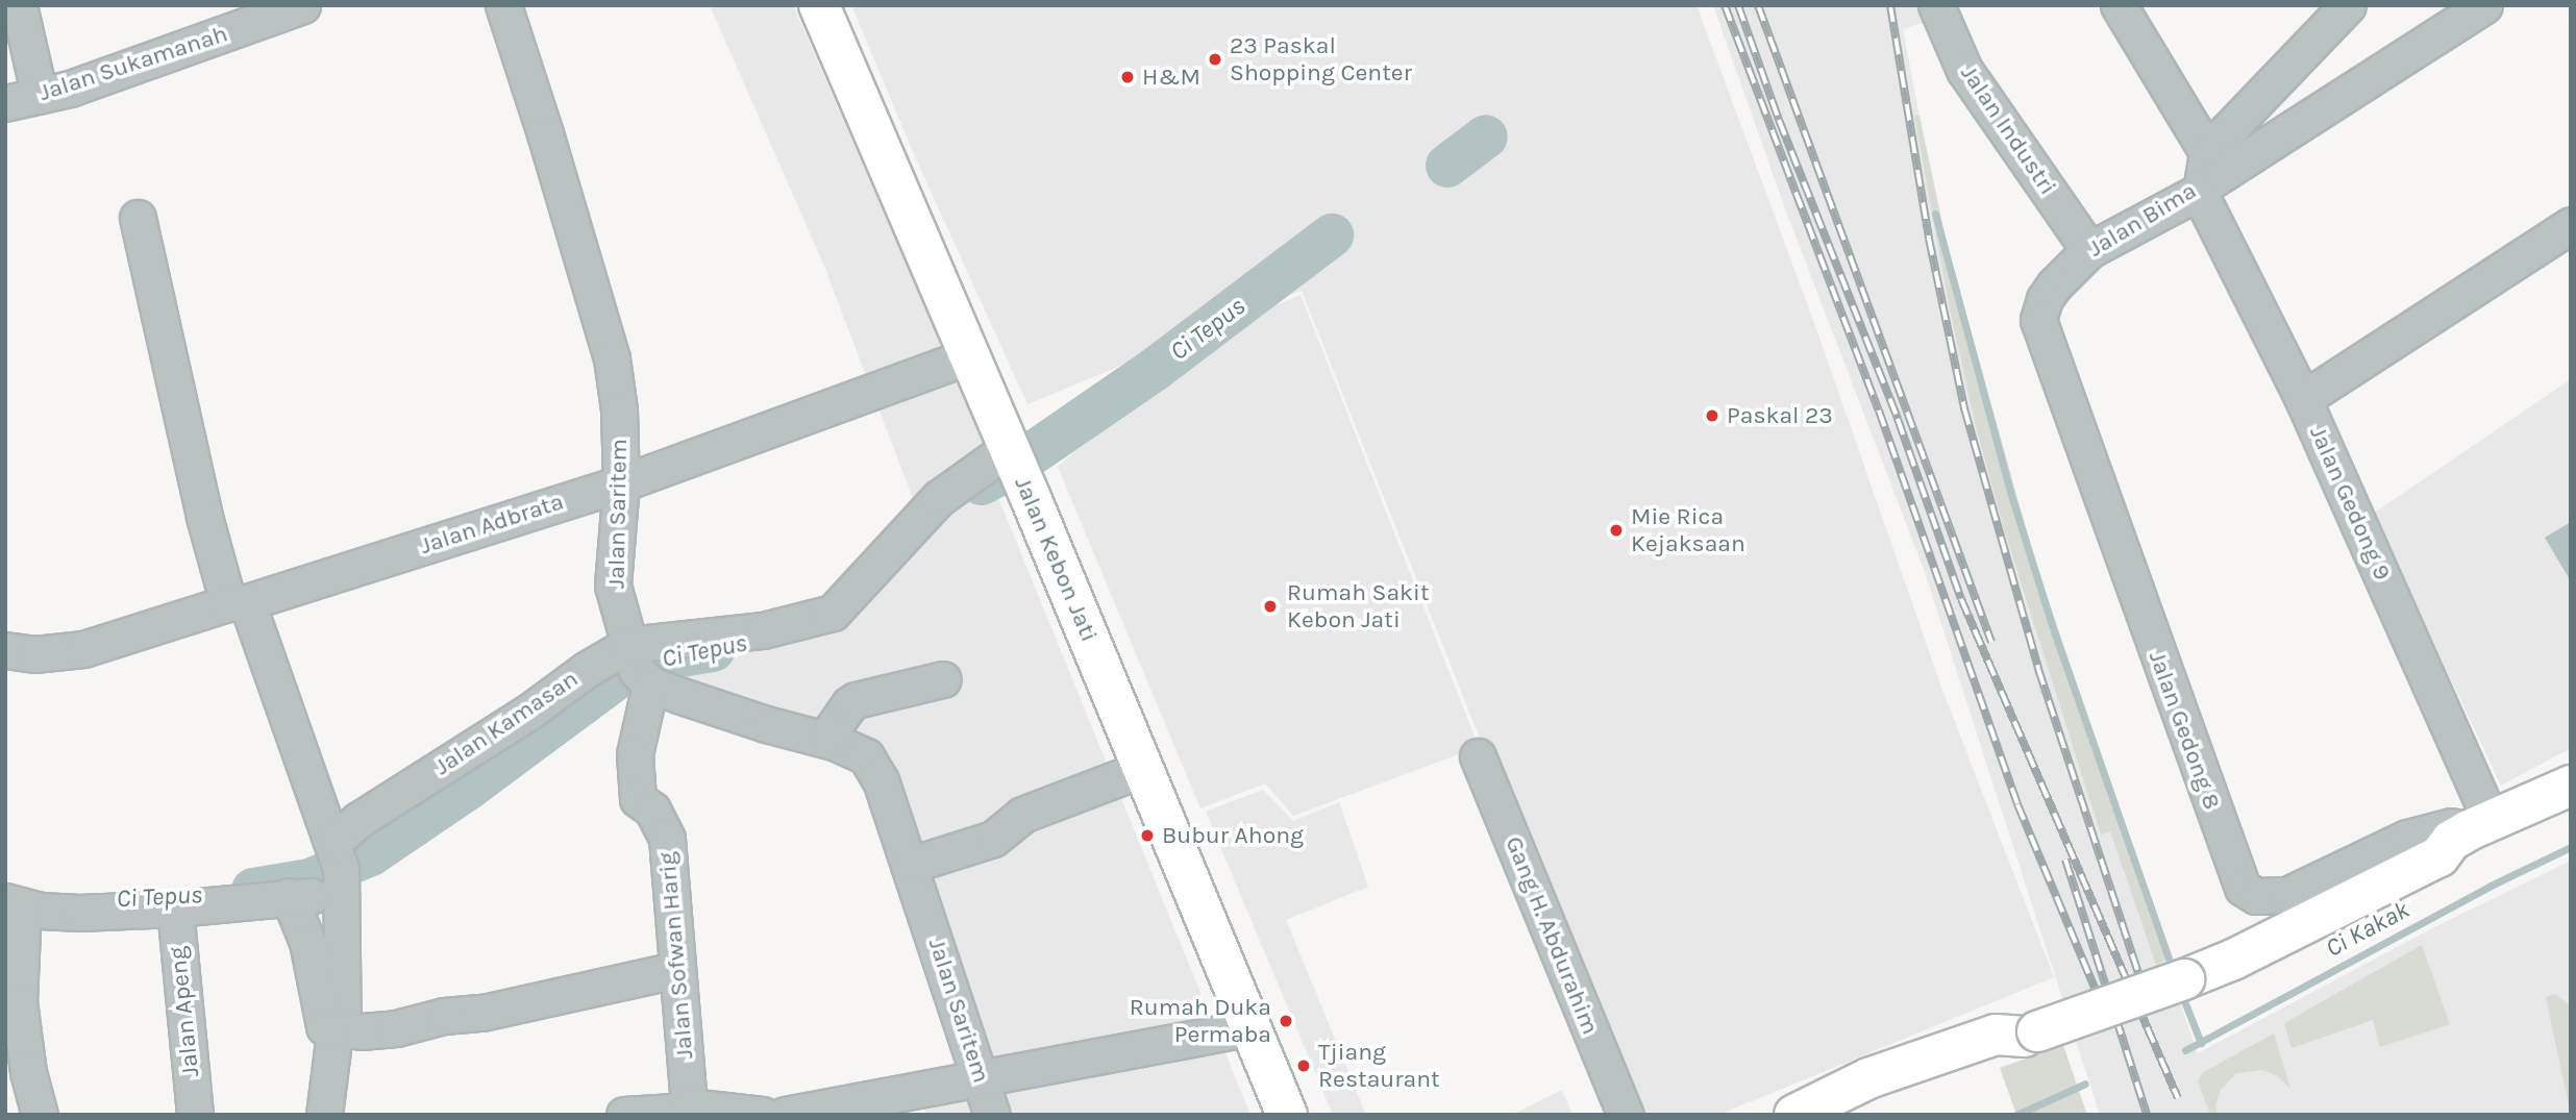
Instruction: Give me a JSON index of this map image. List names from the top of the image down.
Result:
{
  "streets": {
    "main road": ["Jalan Kebon Jati"],
    "street": [
      "Jalan Sukamanah",
      "Jalan Industri",
      "Jalan Bima",
      "Jalan Gedong 9",
      "Jalan Saritem",
      "Jalan Adbrata",
      "Jalan Kamasan",
      "Jalan Gedong 8",
      "Gang H. Abdurahim",
      "Jalan Sofwan Harig",
      "Jalan Apeng"
    ]
  },
  "crossings": [
    ["Jalan Industri", "Jalan Bima"],
    ["Jalan Bima", "Jalan Gedong 9"],
    ["Jalan Bima", "Jalan Gedong 8"],
    ["Jalan Gedong 9", "Jalan Gedong 8"],
    ["Jalan Saritem", "Jalan Adbrata"],
    ["Jalan Saritem", "Jalan Kamasan"],
    ["Jalan Saritem", "Jalan Sofwan Harig"],
    ["Jalan Adbrata", "Jalan Kebon Jati"],
    ["Jalan Kebon Jati", "Jalan Kamasan"],
    ["Jalan Kamasan", "Jalan Sofwan Harig"],
    ["Jalan Kamasan", "Jalan Apeng"]
  ],
  "water": ["Ci Tepus", "Ci Kakak"],
  "places": [
    "23 Paskal Shopping Center",
    "H&M",
    "Paskal 23",
    "Mie Rica Kejaksaan",
    "Rumah Sakit Kebon Jati",
    "Bubur Ahong",
    "Rumah Duka Permaba",
    "Tjiang Restaurant"
  ]
}
